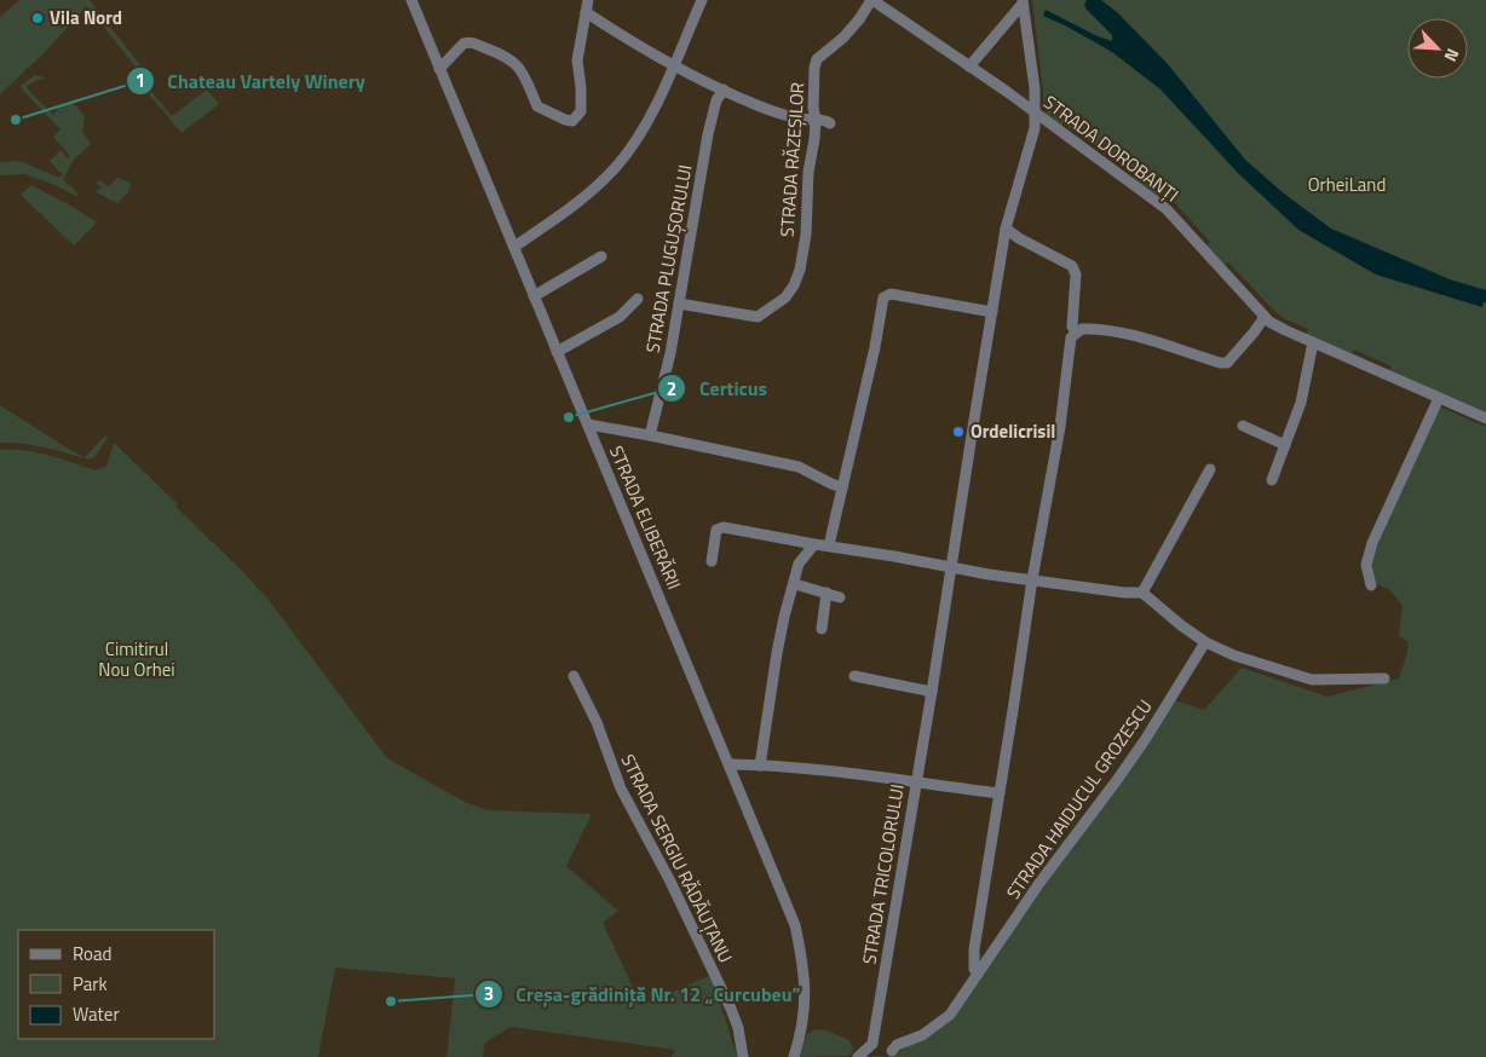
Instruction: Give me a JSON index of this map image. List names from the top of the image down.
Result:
{
  "streets": {
    "street": [
      "STRADA DOROBANȚI",
      "STRADA RĂZEȘILOR",
      "STRADA PLUGUȘORULUI",
      "STRADA ELIBERĂRII",
      "STRADA HAIDUCUL GROZESCU",
      "STRADA SERGIU RĂDĂUȚANU",
      "STRADA TRICOLORULUI"
    ]
  },
  "crossings": [
    ["STRADA DOROBANȚI", "STRADA RĂZEȘILOR"],
    ["STRADA DOROBANȚI", "STRADA TRICOLORULUI"],
    ["STRADA RĂZEȘILOR", "STRADA PLUGUȘORULUI"]
  ],
  "parks": ["OrheiLand", "Cimitirul Nou Orhei"],
  "places": [
    "Vila Nord",
    "Chateau Vartely Winery",
    "Certicus",
    "Ordelicrisil",
    "Creșa-grădiniță Nr. 12 „Curcubeu”"
  ],
  "legend": ["Road", "Park", "Water"],
  "north": "bottom right"
}
